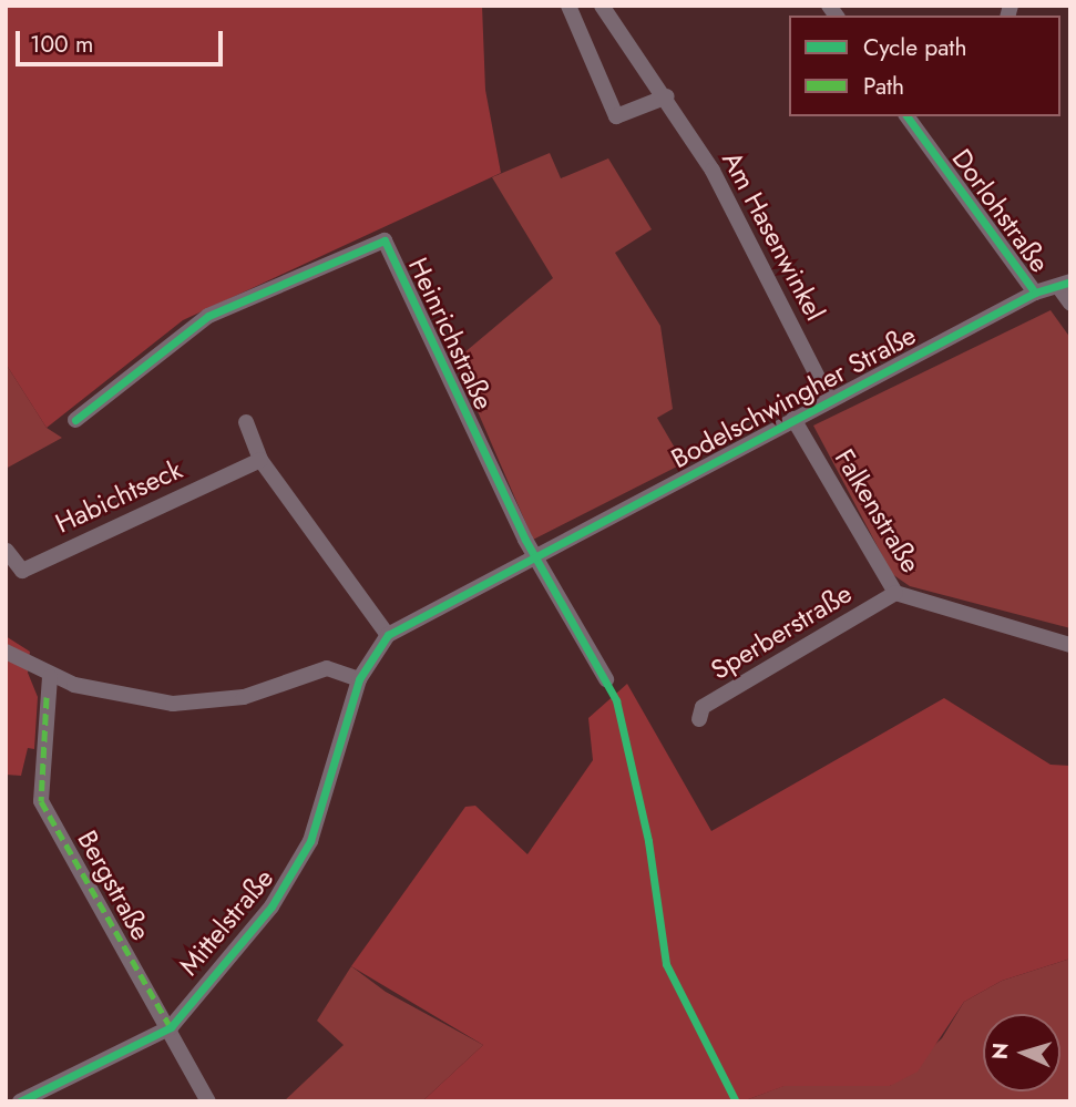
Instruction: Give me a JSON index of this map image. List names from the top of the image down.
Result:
{
  "streets": {
    "street": [
      "Dorlohstraße",
      "Am Hasenwinkel",
      "Heinrichstraße",
      "Bodelschwingher Straße",
      "Habichtseck",
      "Falkenstraße",
      "Sperberstraße",
      "Bergstraße",
      "Mittelstraße"
    ]
  },
  "crossings": [
    ["Dorlohstraße", "Bodelschwingher Straße"],
    ["Am Hasenwinkel", "Bodelschwingher Straße"],
    ["Heinrichstraße", "Bodelschwingher Straße"],
    ["Bodelschwingher Straße", "Falkenstraße"],
    ["Bodelschwingher Straße", "Mittelstraße"],
    ["Falkenstraße", "Sperberstraße"],
    ["Bergstraße", "Mittelstraße"]
  ],
  "legend": ["Cycle path", "Path"],
  "scale_bar": "100 m",
  "north": "left"
}
